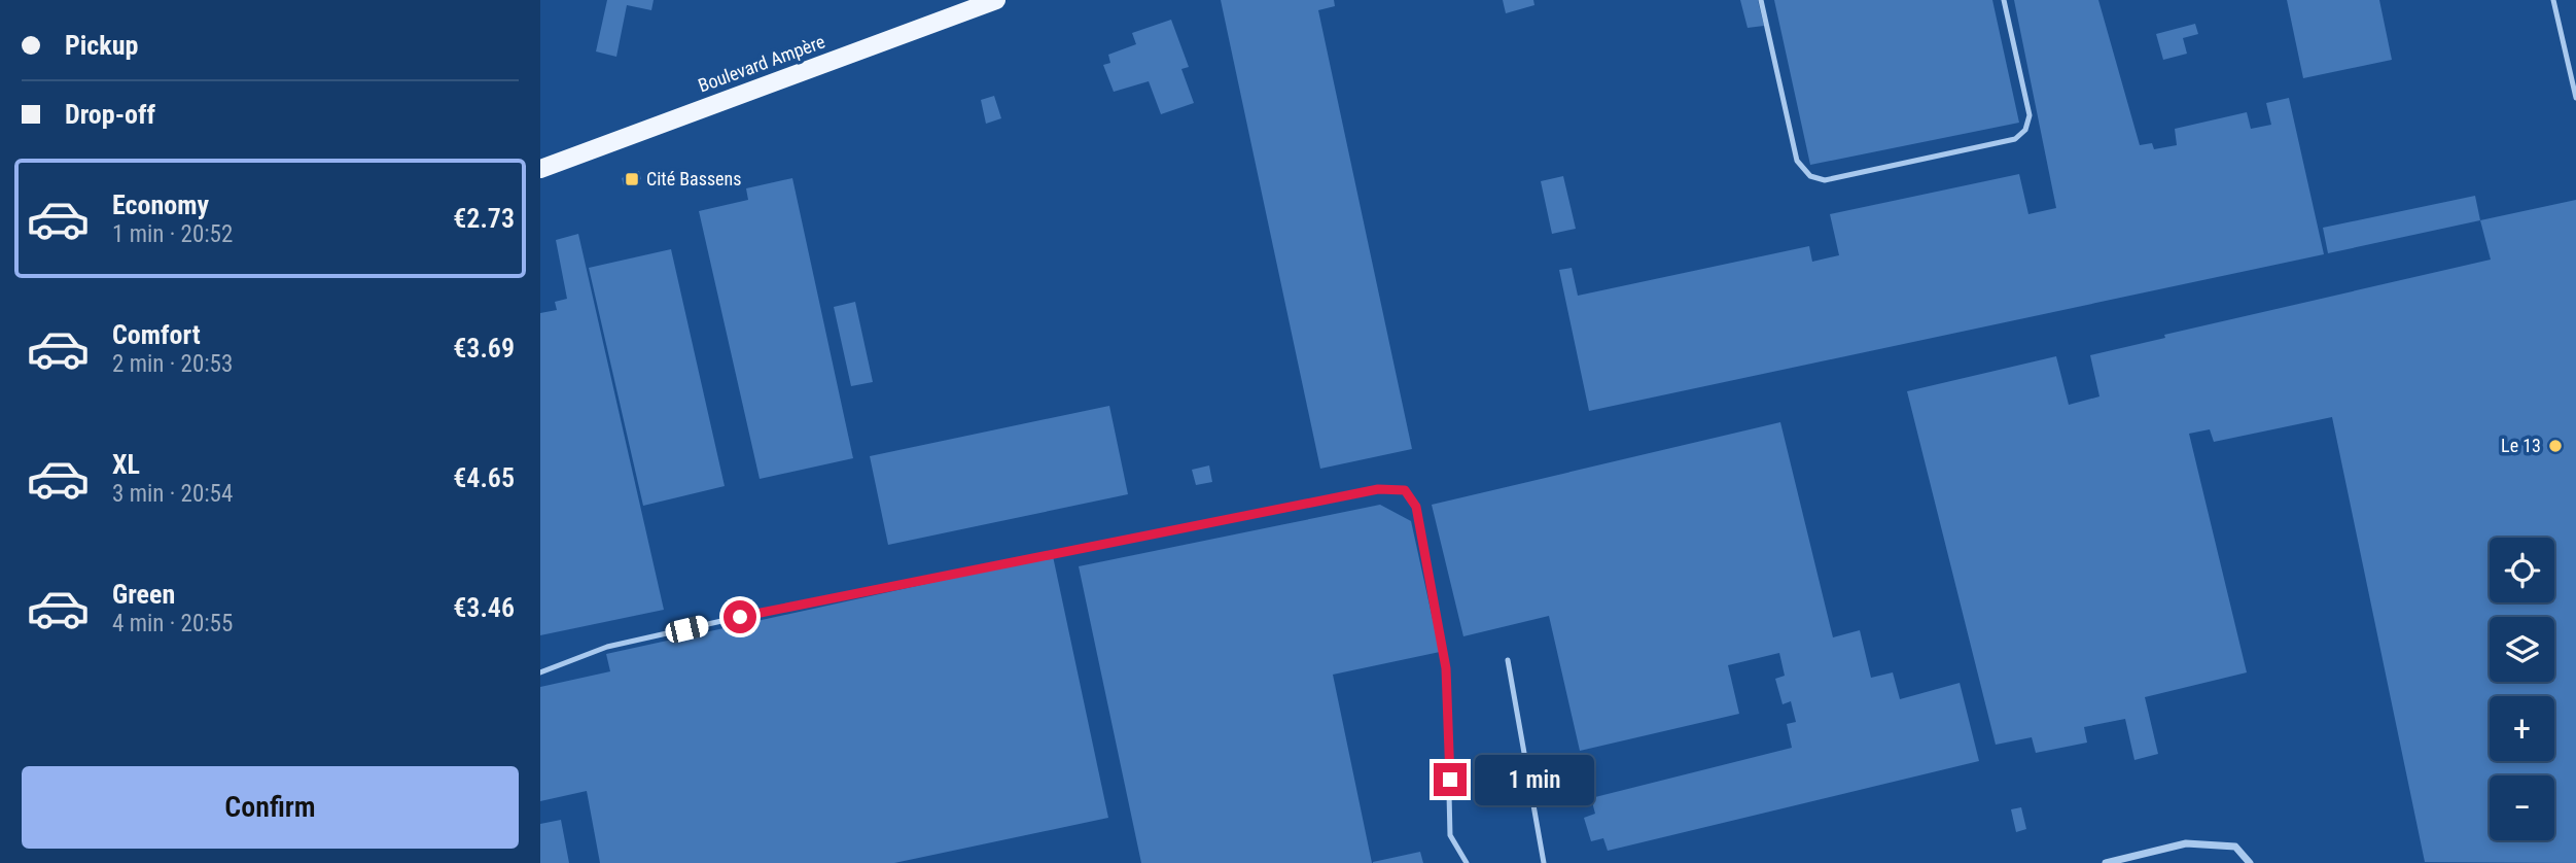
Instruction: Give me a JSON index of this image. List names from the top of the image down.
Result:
{
  "streets": {
    "main road": ["Boulevard Ampère"]
  },
  "places": {
    "transit": ["Cité Bassens"],
    "other": ["Le 13"]
  },
  "page": {
    "banner": ["Pickup", "Drop-off"],
    "list": [
      {
        "name": "Economy",
        "note": "1 min · 20:52",
        "value": "€2.73"
      },
      {
        "name": "Comfort",
        "note": "2 min · 20:53",
        "value": "€3.69"
      },
      {
        "name": "XL",
        "note": "3 min · 20:54",
        "value": "€4.65"
      },
      {
        "name": "Green",
        "note": "4 min · 20:55",
        "value": "€3.46"
      }
    ],
    "map_buttons": ["+", "−"],
    "buttons": "Confirm",
    "bubble": "1 min"
  }
}
